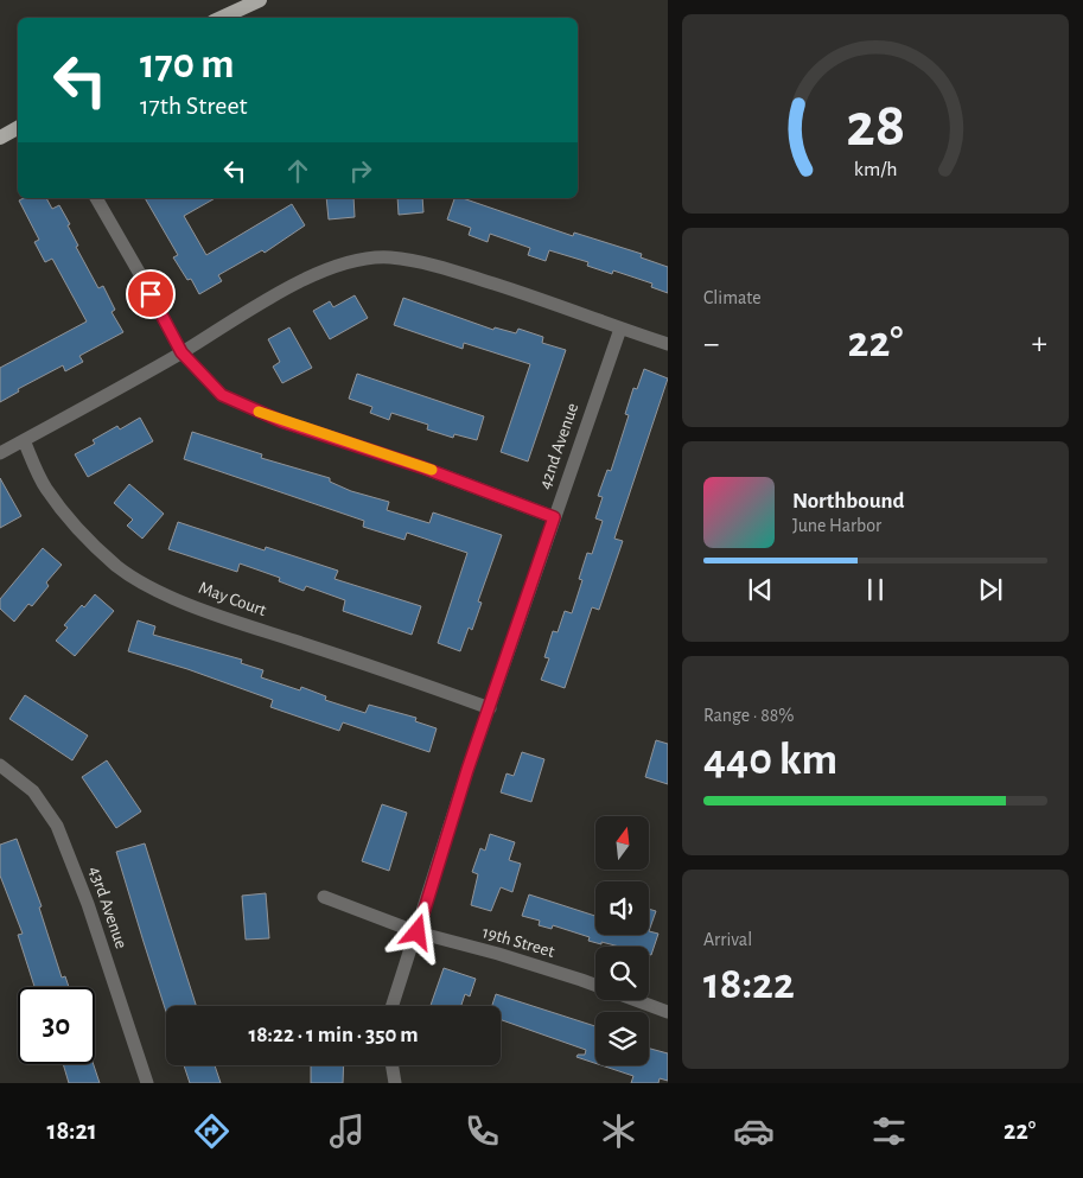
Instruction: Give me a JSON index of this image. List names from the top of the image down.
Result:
{
  "streets": {
    "street": [
      "42nd Avenue",
      "May Court",
      "43rd Avenue",
      "19th Street"
    ]
  },
  "crossings": [
    ["42nd Avenue", "May Court"],
    ["42nd Avenue", "19th Street"]
  ],
  "north": "top",
  "page": {
    "turn": ["170 m", "17th Street"],
    "tile": [
      "Climate",
      ["Range · 88%", "440 km"],
      ["Arrival", "18:22"]
    ],
    "heat": ["−", "22°", "+"],
    "song": ["Northbound", "June Harbor"],
    "limit": "30",
    "trip": "18:22 · 1 min · 350 m",
    "tabs": ["18:21", "22°"],
    "gauge": ["28", "km/h"]
  }
}
